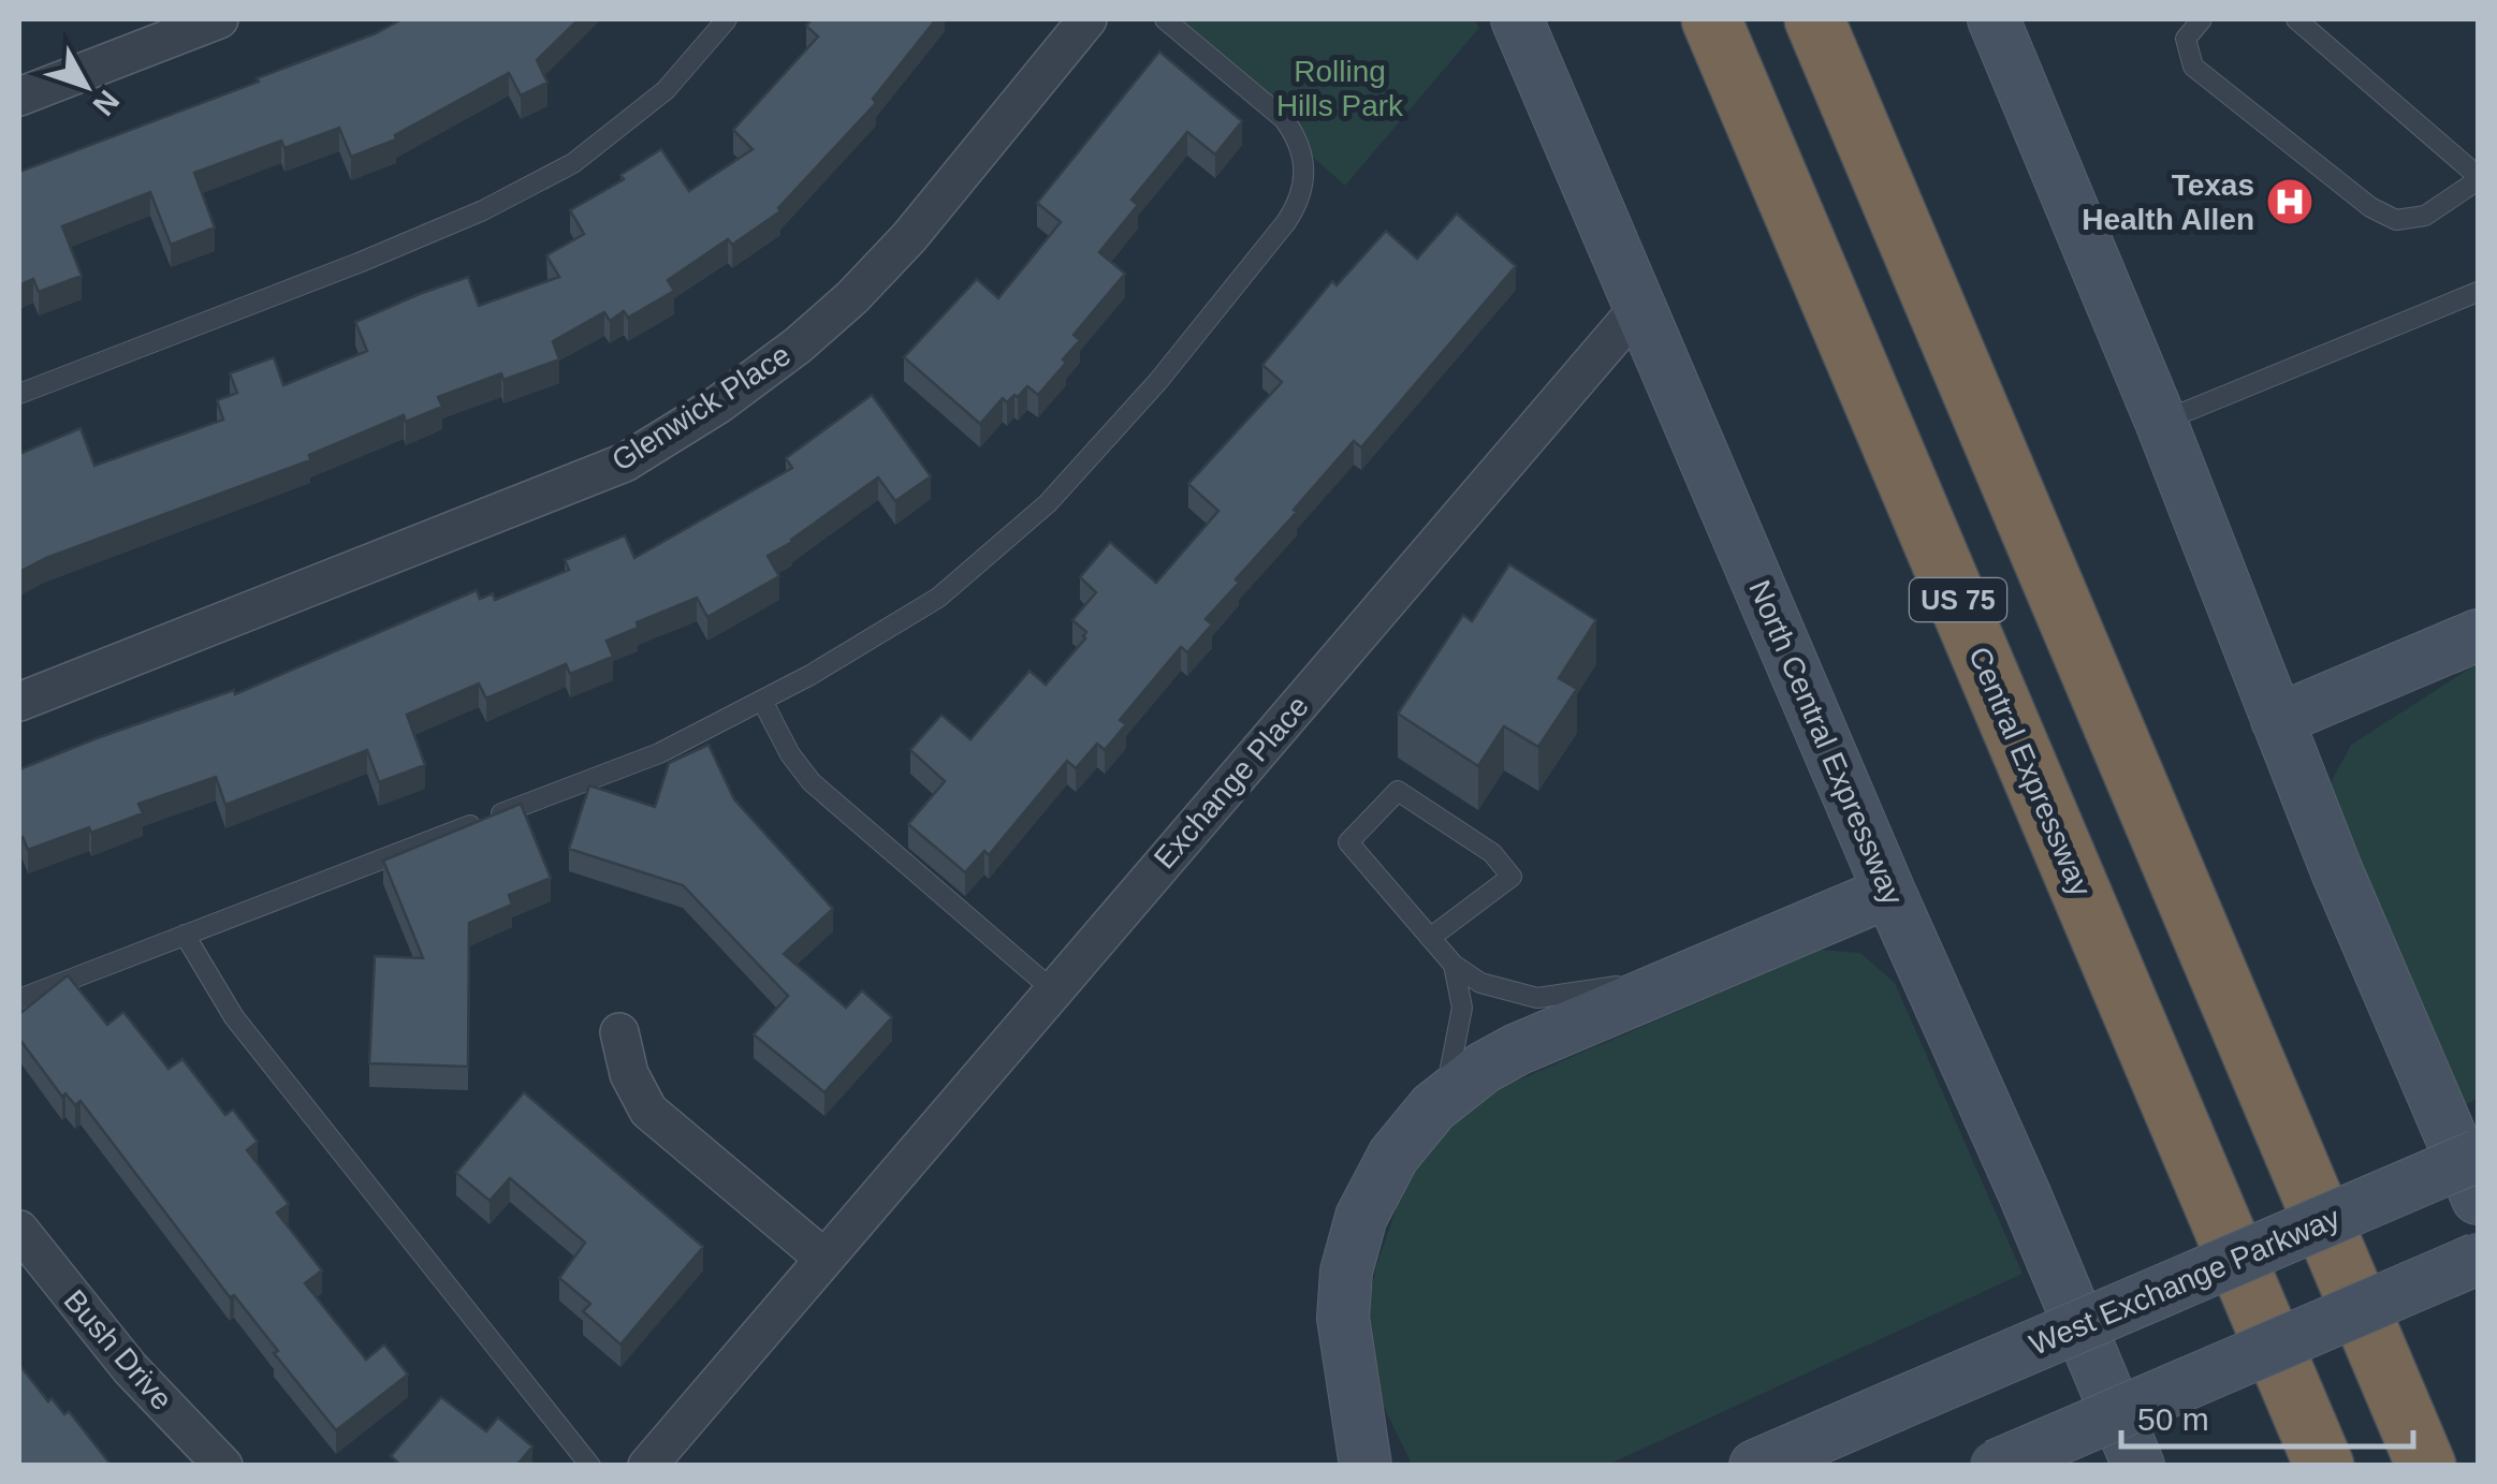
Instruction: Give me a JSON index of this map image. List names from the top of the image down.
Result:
{
  "streets": {
    "highway": ["US 75", "Central Expressway"],
    "main road": ["North Central Expressway", "West Exchange Parkway"],
    "street": ["Glenwick Place", "Exchange Place", "Bush Drive"]
  },
  "crossings": [
    ["North Central Expressway", "Exchange Place"]
  ],
  "parks": ["Rolling Hills Park"],
  "places": {
    "hospital": ["Texas Health Allen"]
  },
  "scale_bar": "50 m",
  "north": "bottom right"
}
